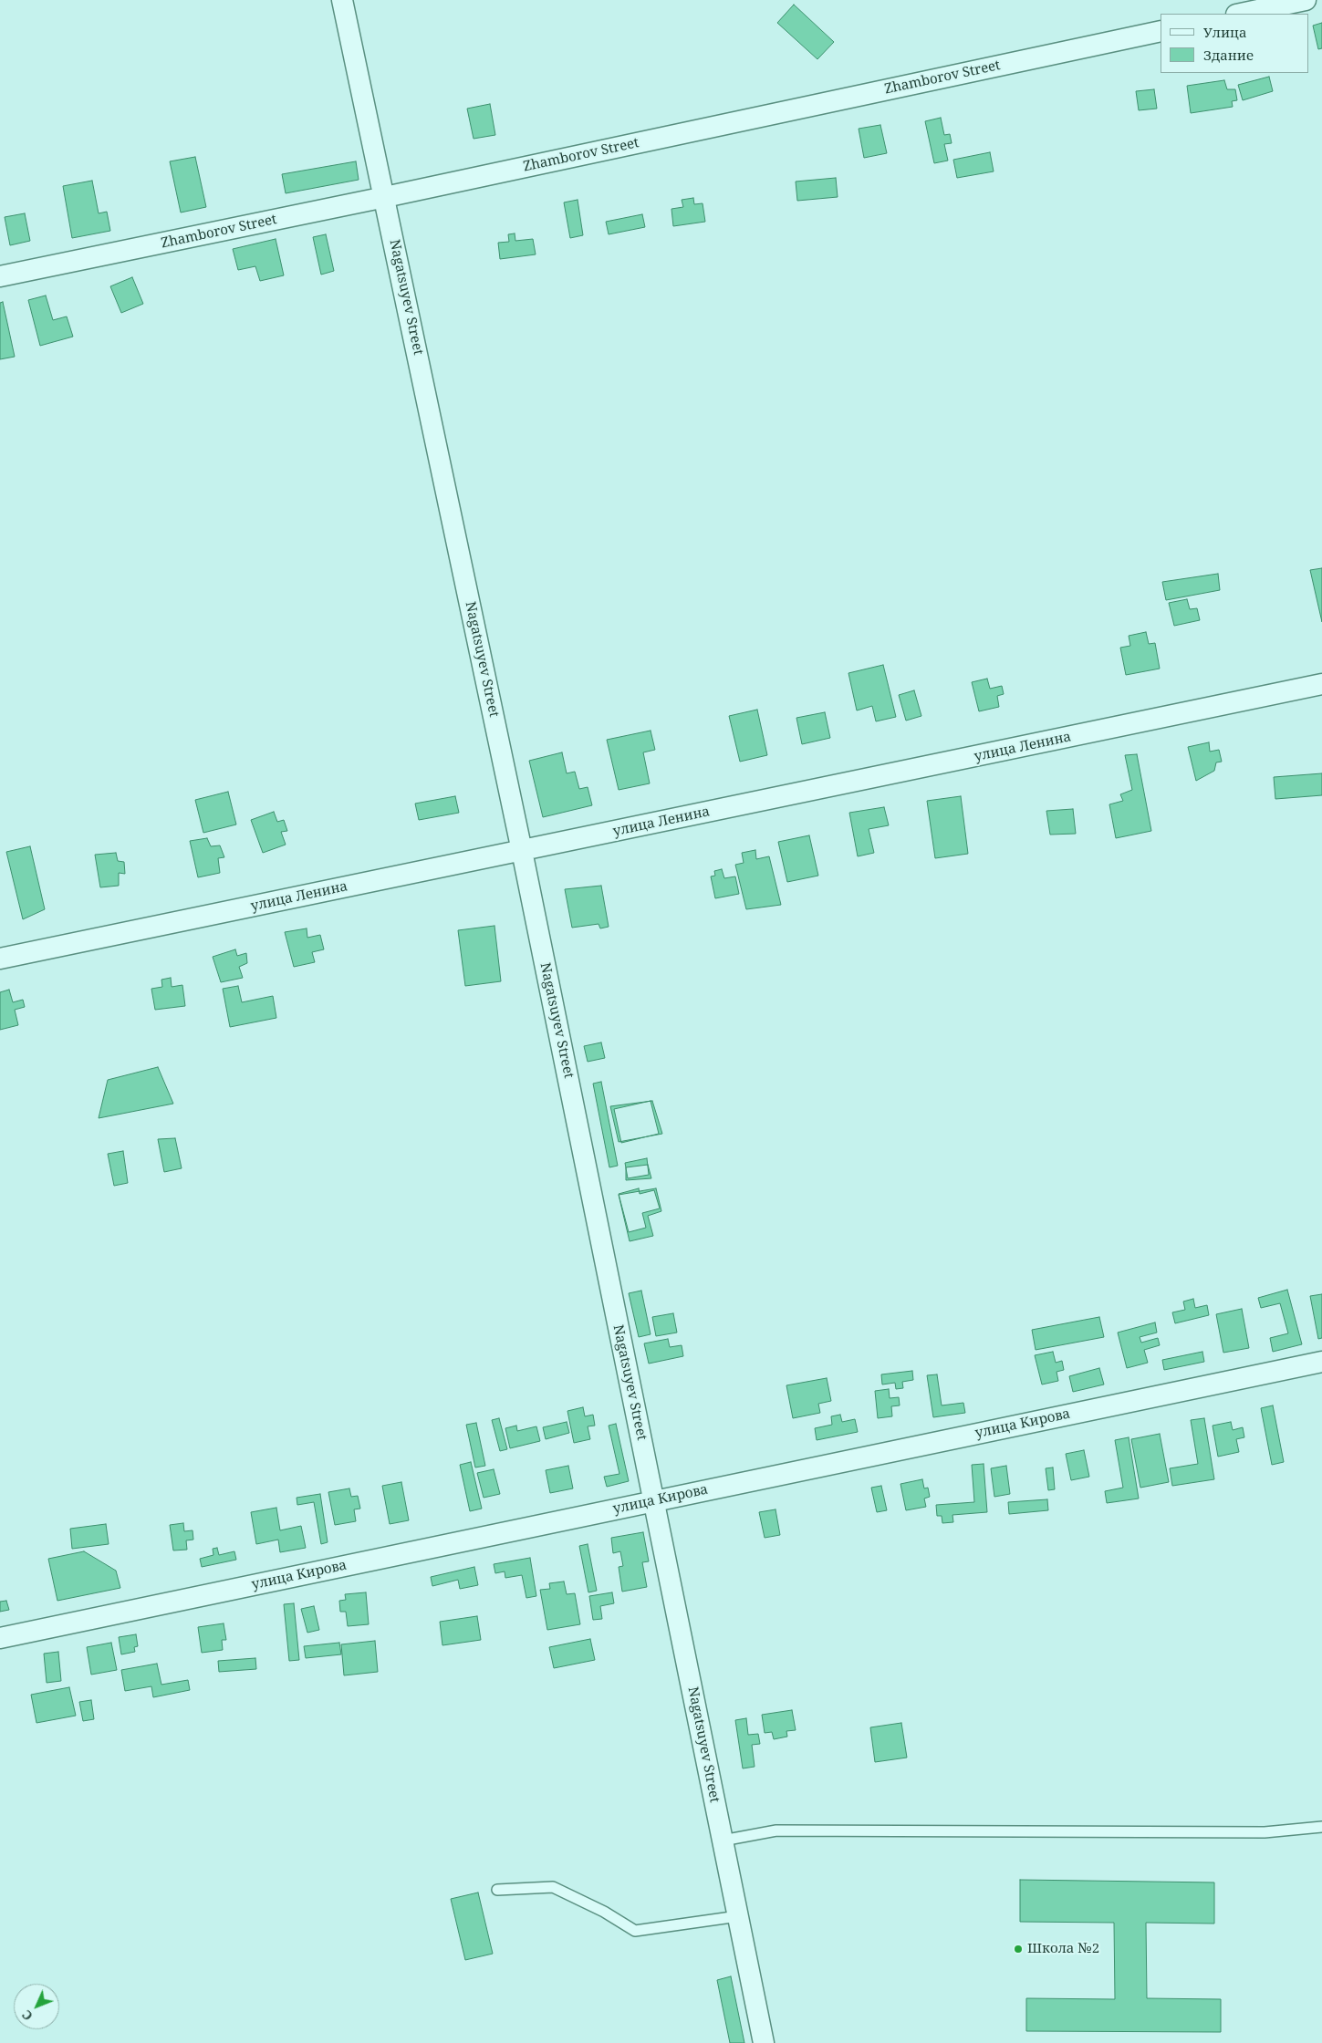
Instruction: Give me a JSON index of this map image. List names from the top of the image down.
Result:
{
  "streets": {
    "street": [
      "Zhamborov Street",
      "Nagatsuyev Street",
      "улица Ленина",
      "улица Кирова"
    ]
  },
  "crossings": [
    ["Zhamborov Street", "Nagatsuyev Street"],
    ["Nagatsuyev Street", "улица Ленина"],
    ["Nagatsuyev Street", "улица Кирова"]
  ],
  "places": ["Школа №2"],
  "legend": ["Улица", "Здание"],
  "north": "bottom left"
}
